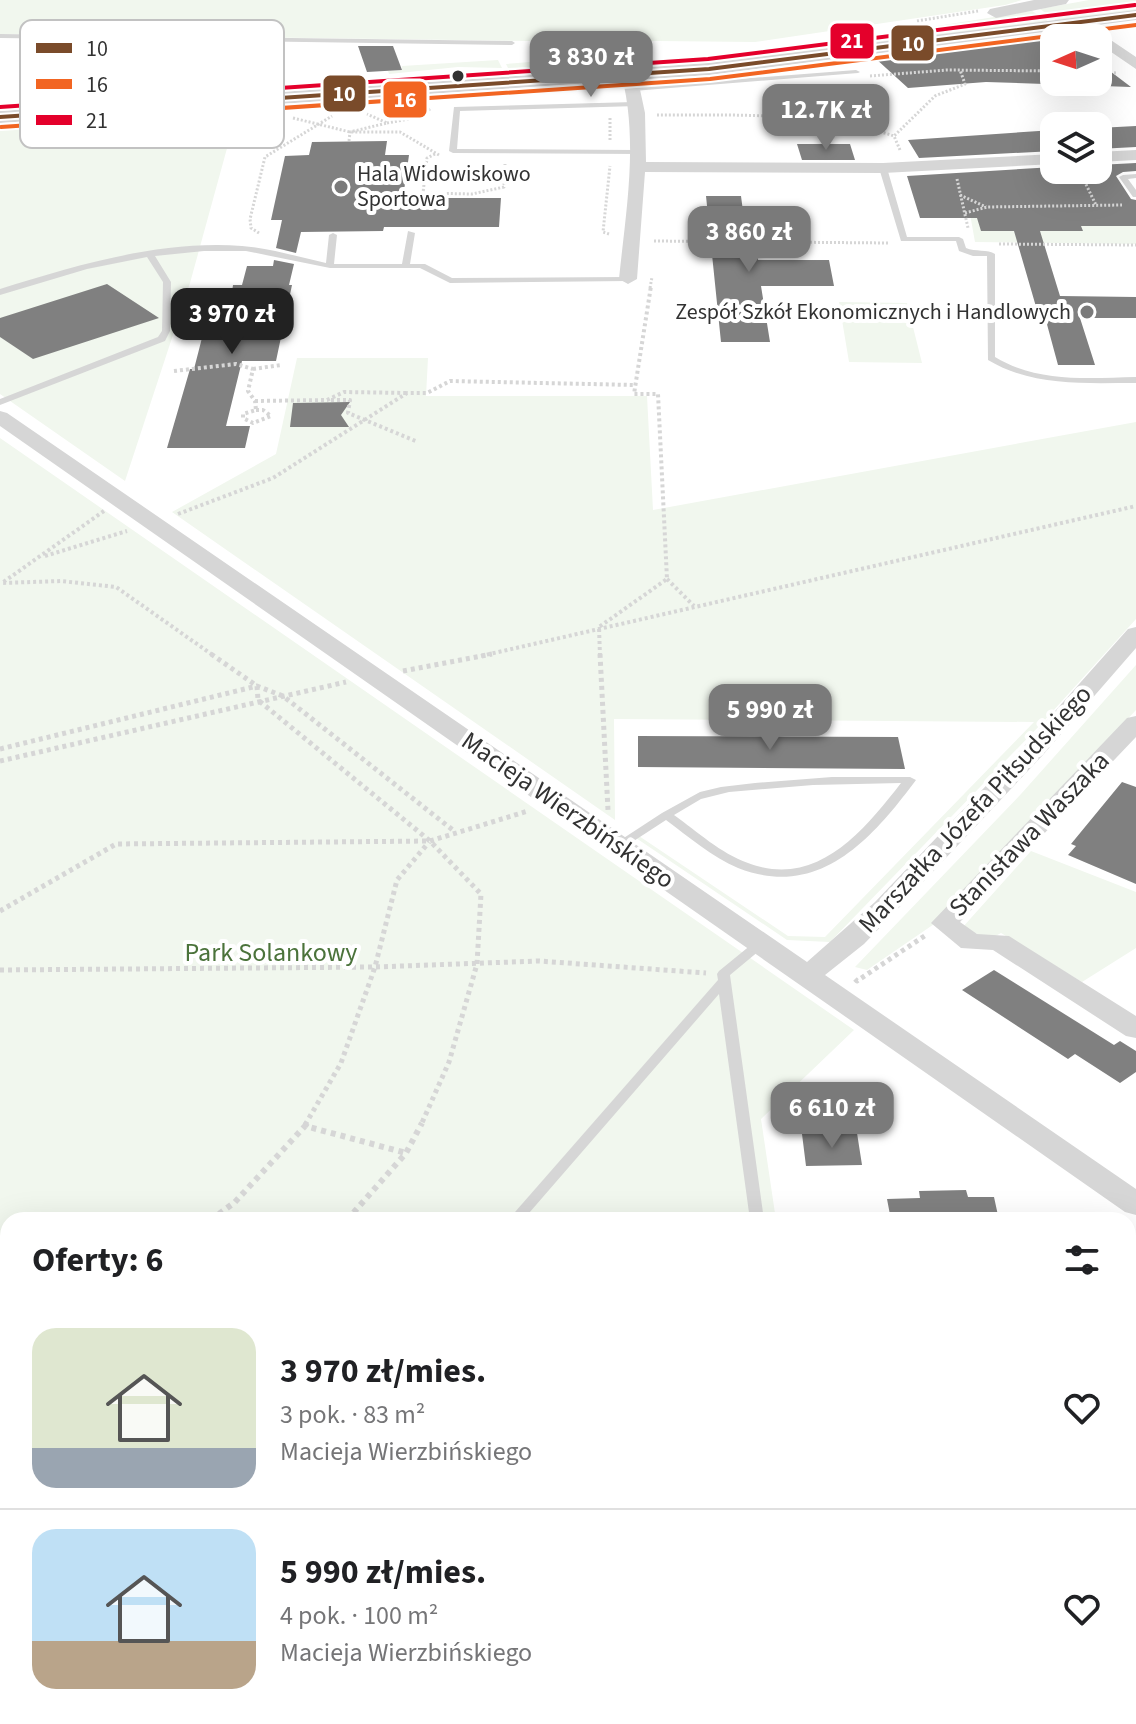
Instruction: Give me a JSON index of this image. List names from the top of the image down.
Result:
{
  "streets": {
    "street": ["Marszałka Józefa Piłsudskiego", "Macieja Wierzbińskiego", "Stanisława Waszaka"]
  },
  "crossings": [
    ["Marszałka Józefa Piłsudskiego", "Macieja Wierzbińskiego"]
  ],
  "parks": ["Park Solankowy"],
  "places": ["Hala Widowiskowo Sportowa", "Zespół Szkół Ekonomicznych i Handlowych"],
  "lines": ["transit line 21", "transit line 10", "transit line 16"],
  "legend": ["10", "16", "21"],
  "north": "left",
  "page": {
    "price": [
      "3 830 zł",
      "12.7K zł",
      "3 860 zł",
      "3 970 zł",
      "5 990 zł",
      "6 610 zł"
    ],
    "heading": "Oferty: 6",
    "list": [
      {
        "name": "3 970 zł/mies.",
        "note": "3 pok. · 83 m² · Macieja Wierzbińskiego"
      },
      {
        "name": "5 990 zł/mies.",
        "note": "4 pok. · 100 m² · Macieja Wierzbińskiego"
      }
    ]
  }
}
